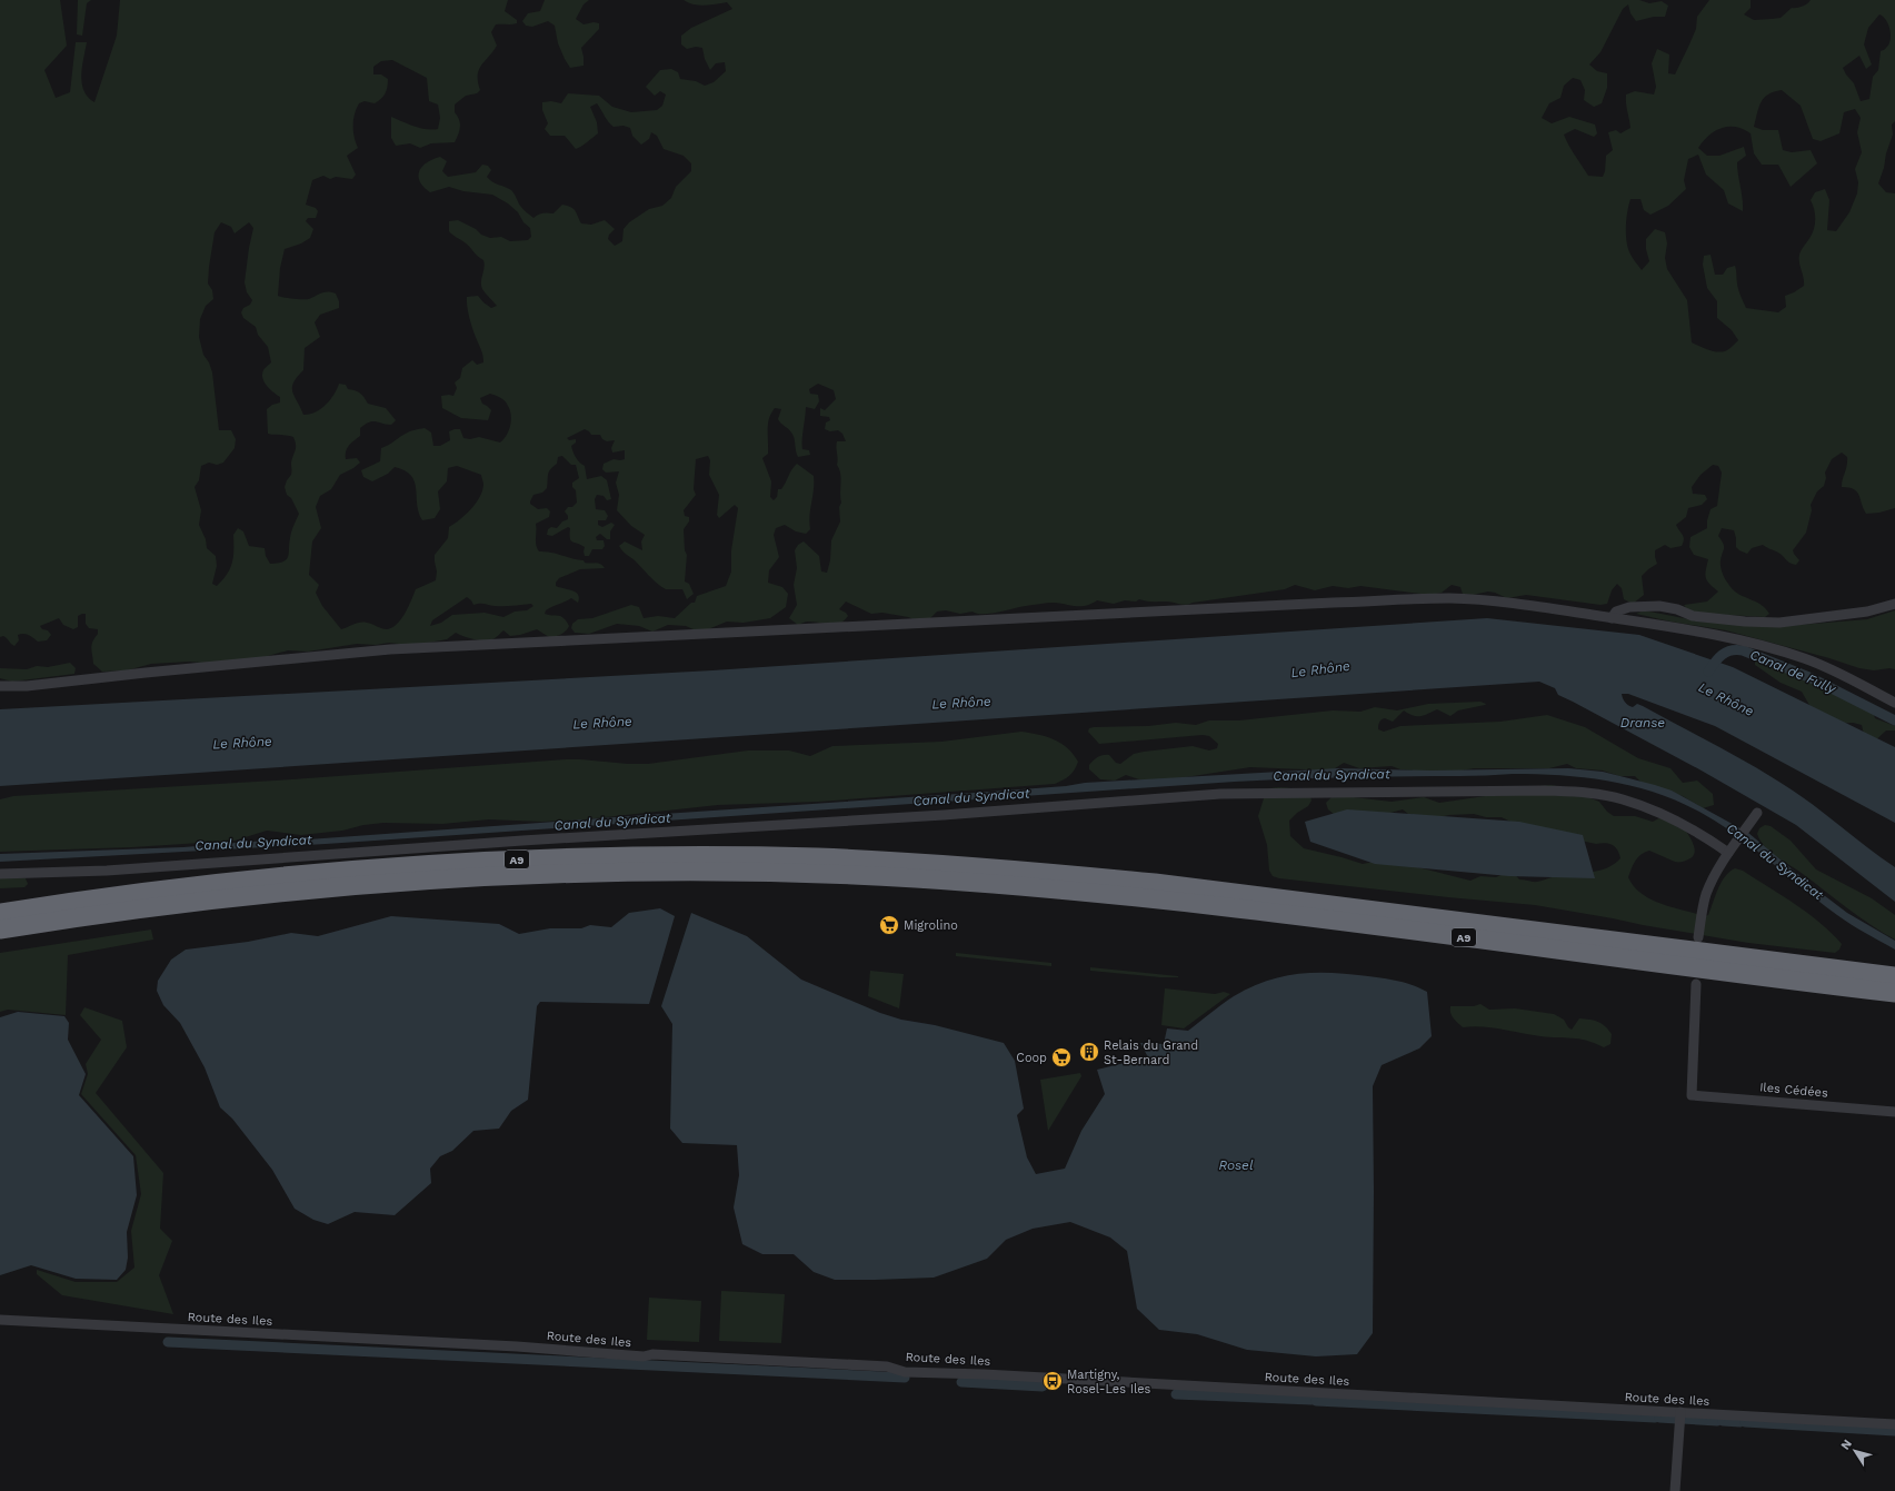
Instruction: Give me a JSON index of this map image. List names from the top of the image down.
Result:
{
  "streets": {
    "highway": ["A9"],
    "street": ["Iles Cédées", "Route des Iles"]
  },
  "water": [
    "Le Rhône",
    "Canal de Fully",
    "Dranse",
    "Canal du Syndicat",
    "Rosel"
  ],
  "places": {
    "supermarket": ["Migrolino", "Coop"],
    "building": ["Relais du Grand St-Bernard"],
    "bus stop": ["Martigny, Rosel-Les Iles"]
  },
  "north": "top left"
}
